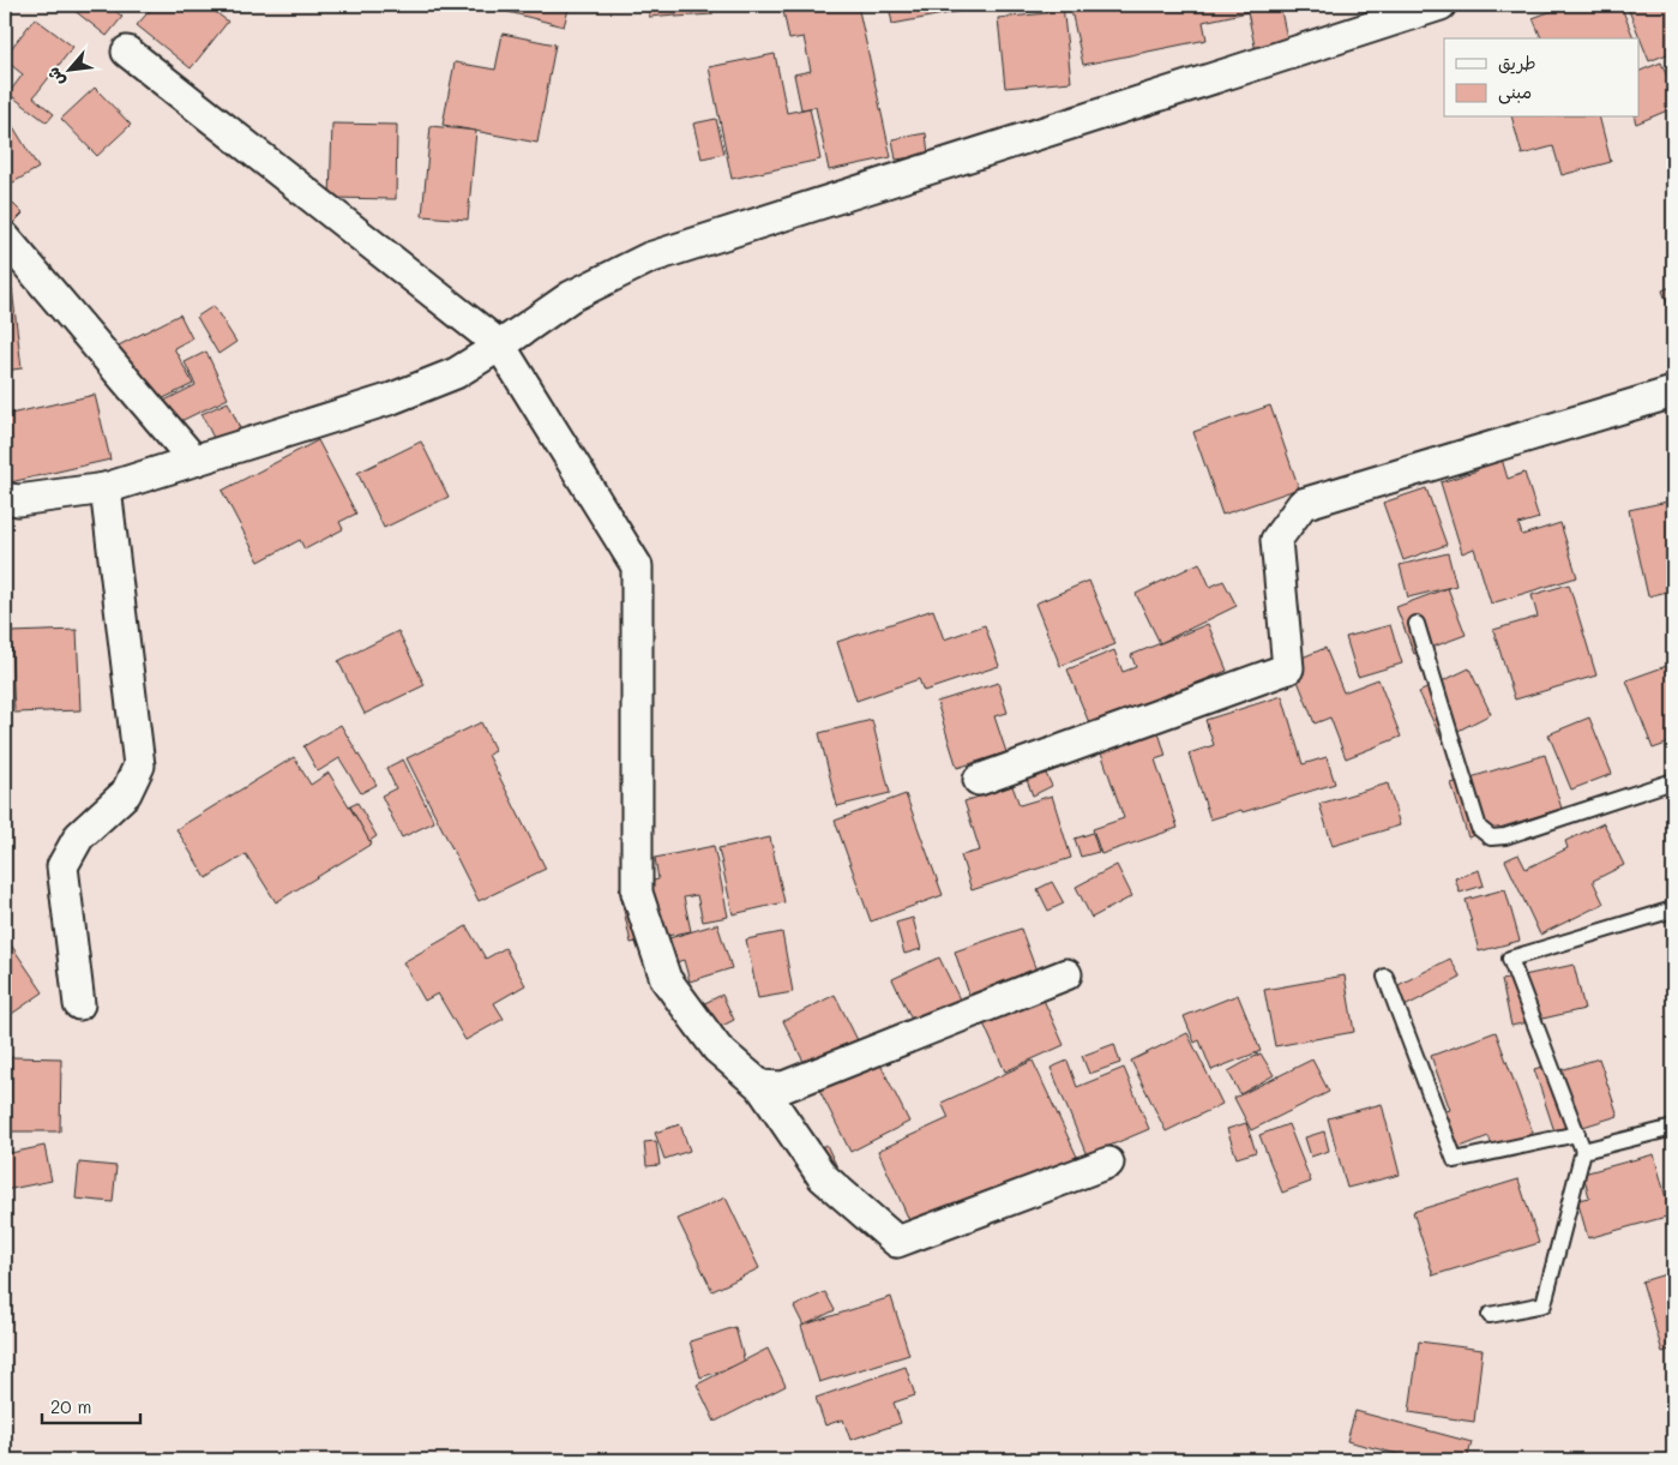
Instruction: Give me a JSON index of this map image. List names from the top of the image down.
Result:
{
  "legend": ["طريق", "مبنى"],
  "scale_bar": "20 m",
  "north": "bottom left"
}
